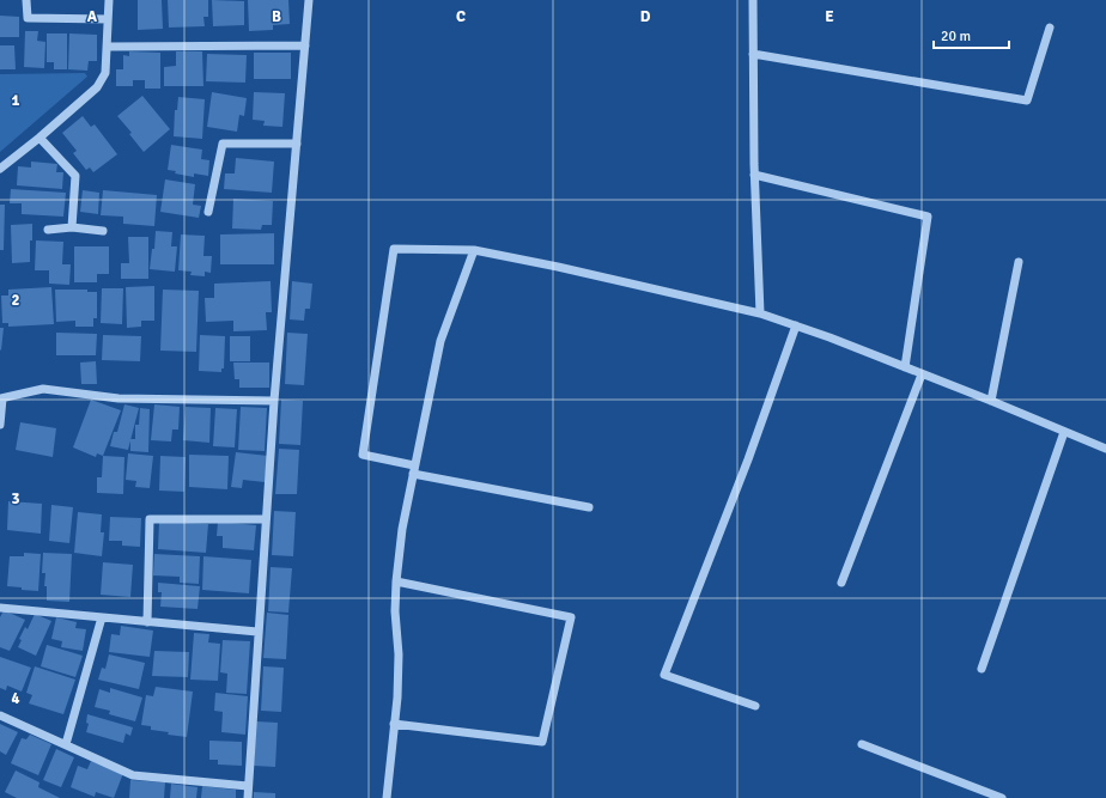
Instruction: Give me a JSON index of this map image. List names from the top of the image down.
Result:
{
  "scale_bar": "20 m",
  "grid": {
    "columns": [
      "A",
      "B",
      "C",
      "D",
      "E"
    ],
    "rows": [
      "1",
      "2",
      "3",
      "4"
    ]
  }
}
